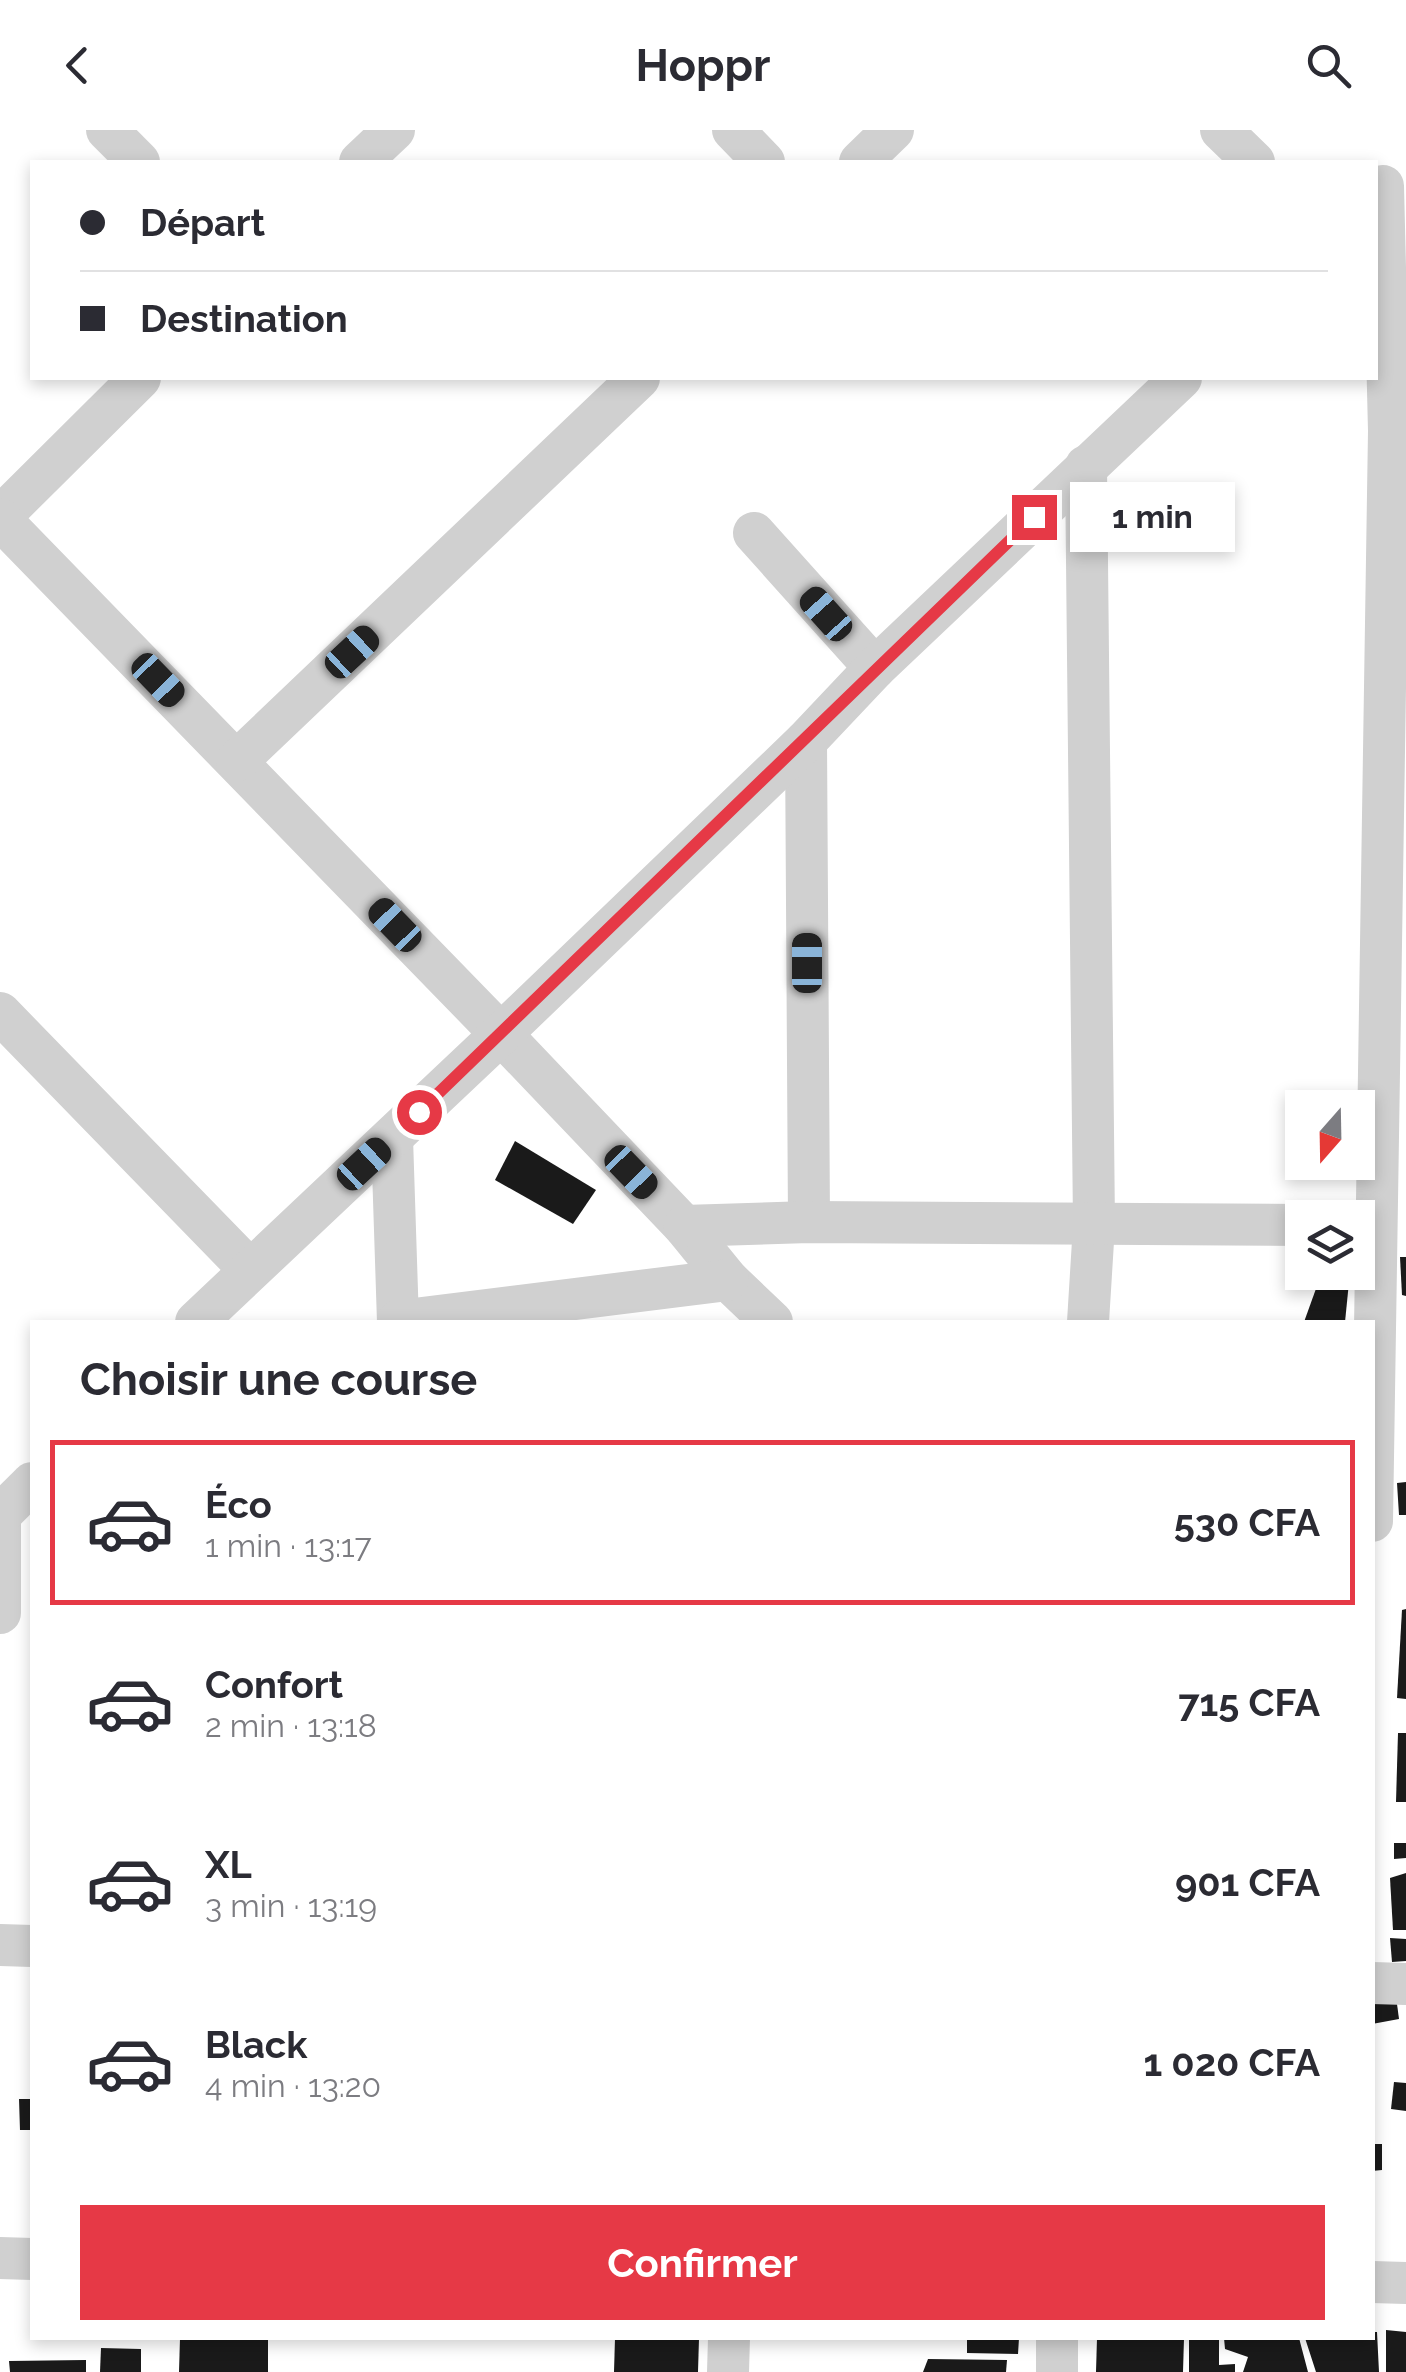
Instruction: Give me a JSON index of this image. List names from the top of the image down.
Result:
{
  "north": "bottom",
  "page": {
    "header": "Hoppr",
    "banner": ["Départ", "Destination"],
    "bubble": "1 min",
    "heading": "Choisir une course",
    "list": [
      {
        "name": "Éco",
        "note": "1 min · 13:17",
        "value": "530 CFA"
      },
      {
        "name": "Confort",
        "note": "2 min · 13:18",
        "value": "715 CFA"
      },
      {
        "name": "XL",
        "note": "3 min · 13:19",
        "value": "901 CFA"
      },
      {
        "name": "Black",
        "note": "4 min · 13:20",
        "value": "1 020 CFA"
      }
    ],
    "buttons": "Confirmer"
  }
}
